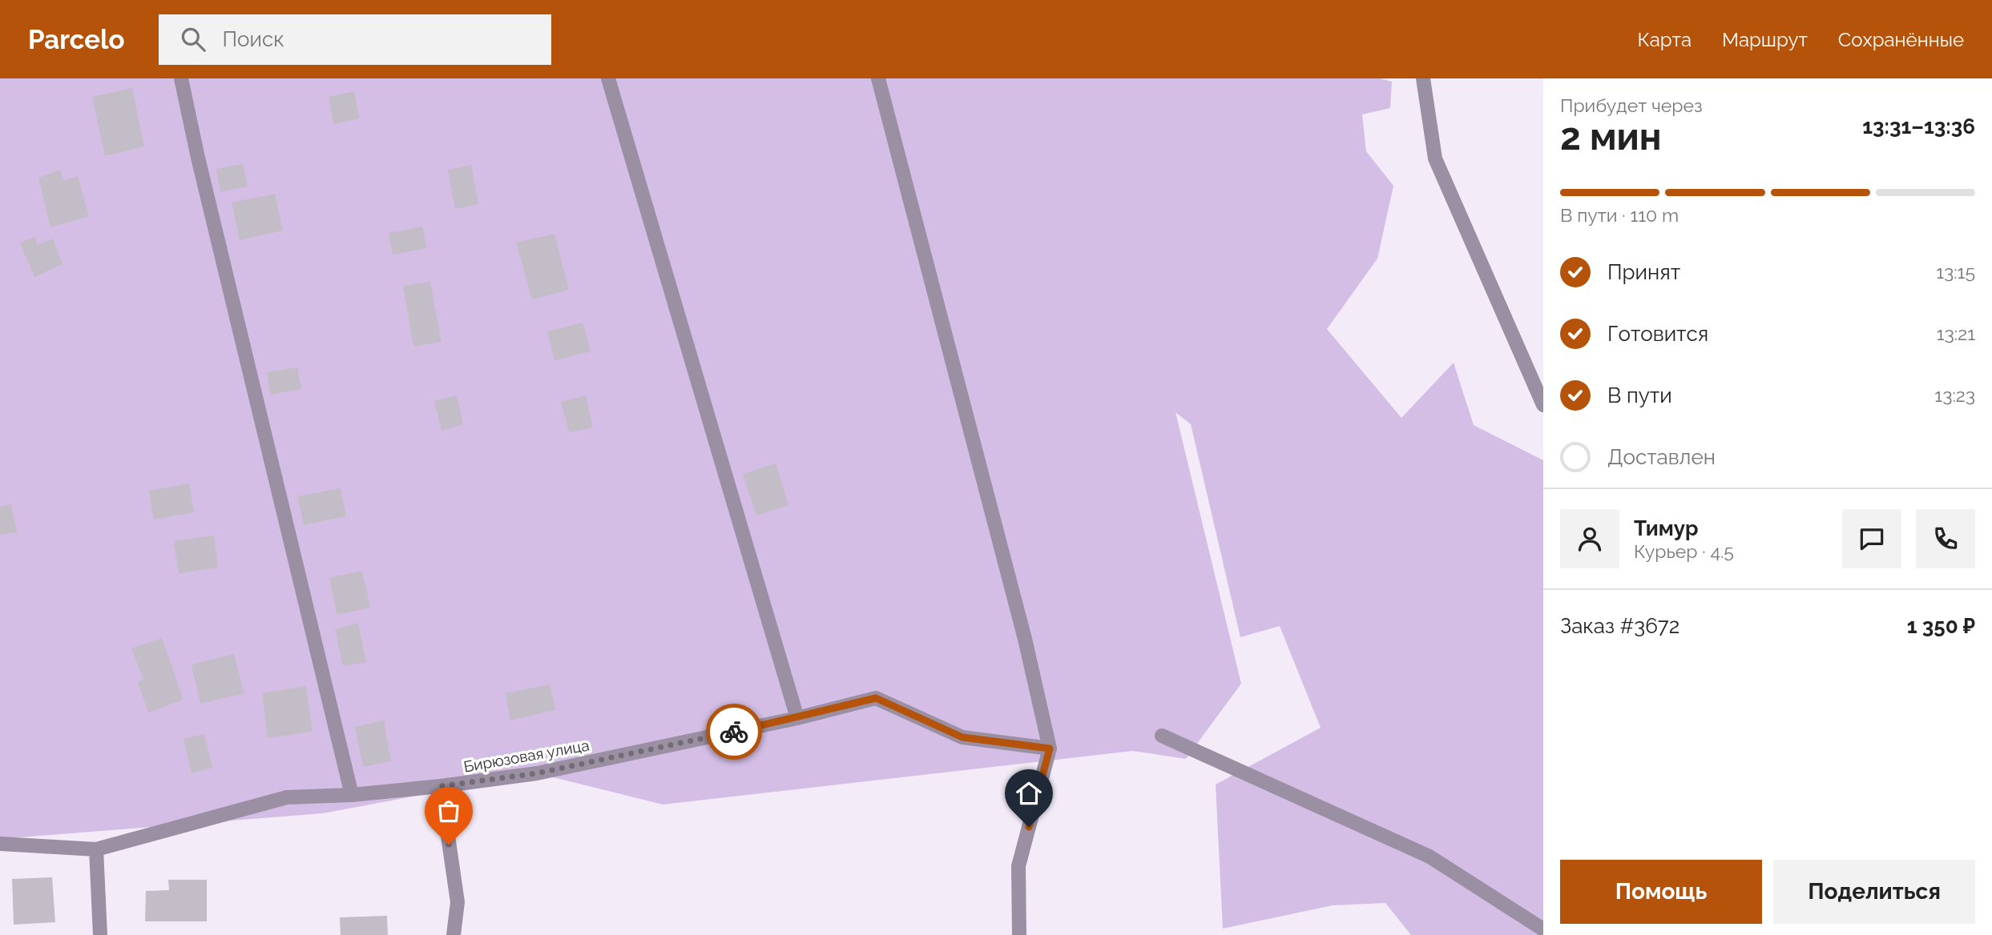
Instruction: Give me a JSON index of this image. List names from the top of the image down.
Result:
{
  "streets": {
    "street": ["Бирюзовая улица"]
  },
  "page": {
    "header": "Parcelo",
    "search": "Поиск",
    "nav": ["Карта", "Маршрут", "Сохранённые"],
    "heading": ["2 мин", "Прибудет через", "13:31–13:36"],
    "panel": [
      "Тимур",
      "Курьер · 4.5",
      "Заказ #3672",
      "1 350 ₽"
    ],
    "bar": "В пути · 110 m",
    "list": [
      ["Принят", "13:15"],
      ["Готовится", "13:21"],
      ["В пути", "13:23"],
      "Доставлен"
    ],
    "buttons": ["Помощь", "Поделиться"]
  }
}
